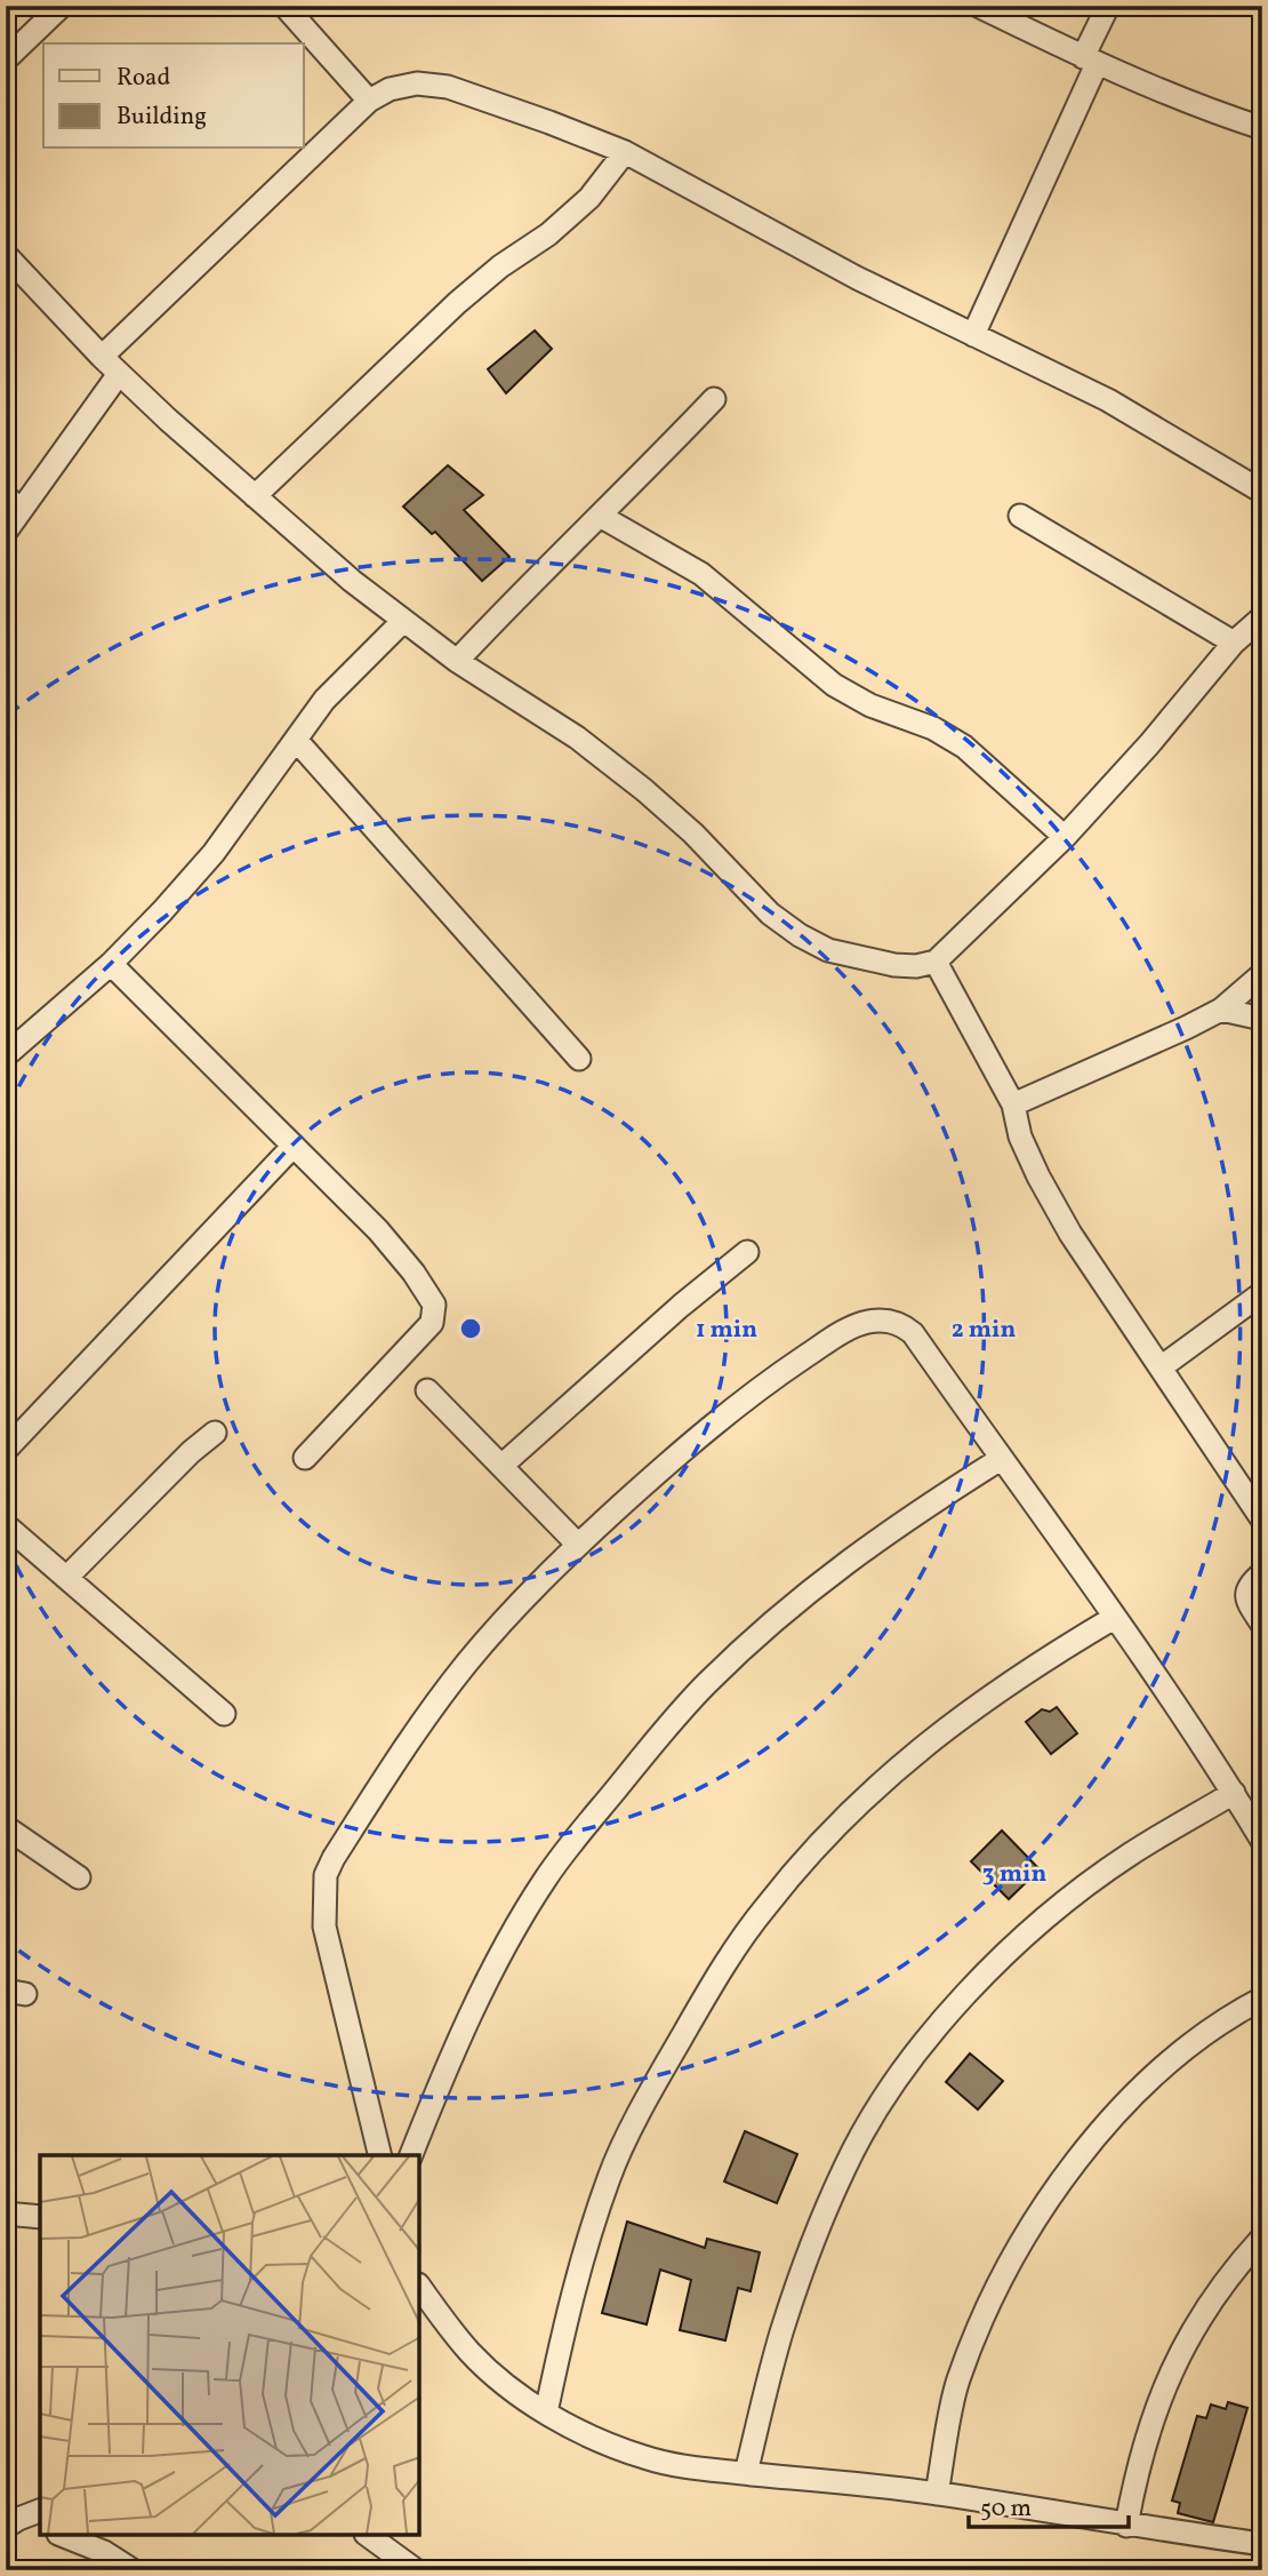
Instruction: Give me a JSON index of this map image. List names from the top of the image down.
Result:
{
  "legend": ["Road", "Building"],
  "scale_bar": "50 m",
  "rings": ["1 min", "2 min", "3 min"]
}
